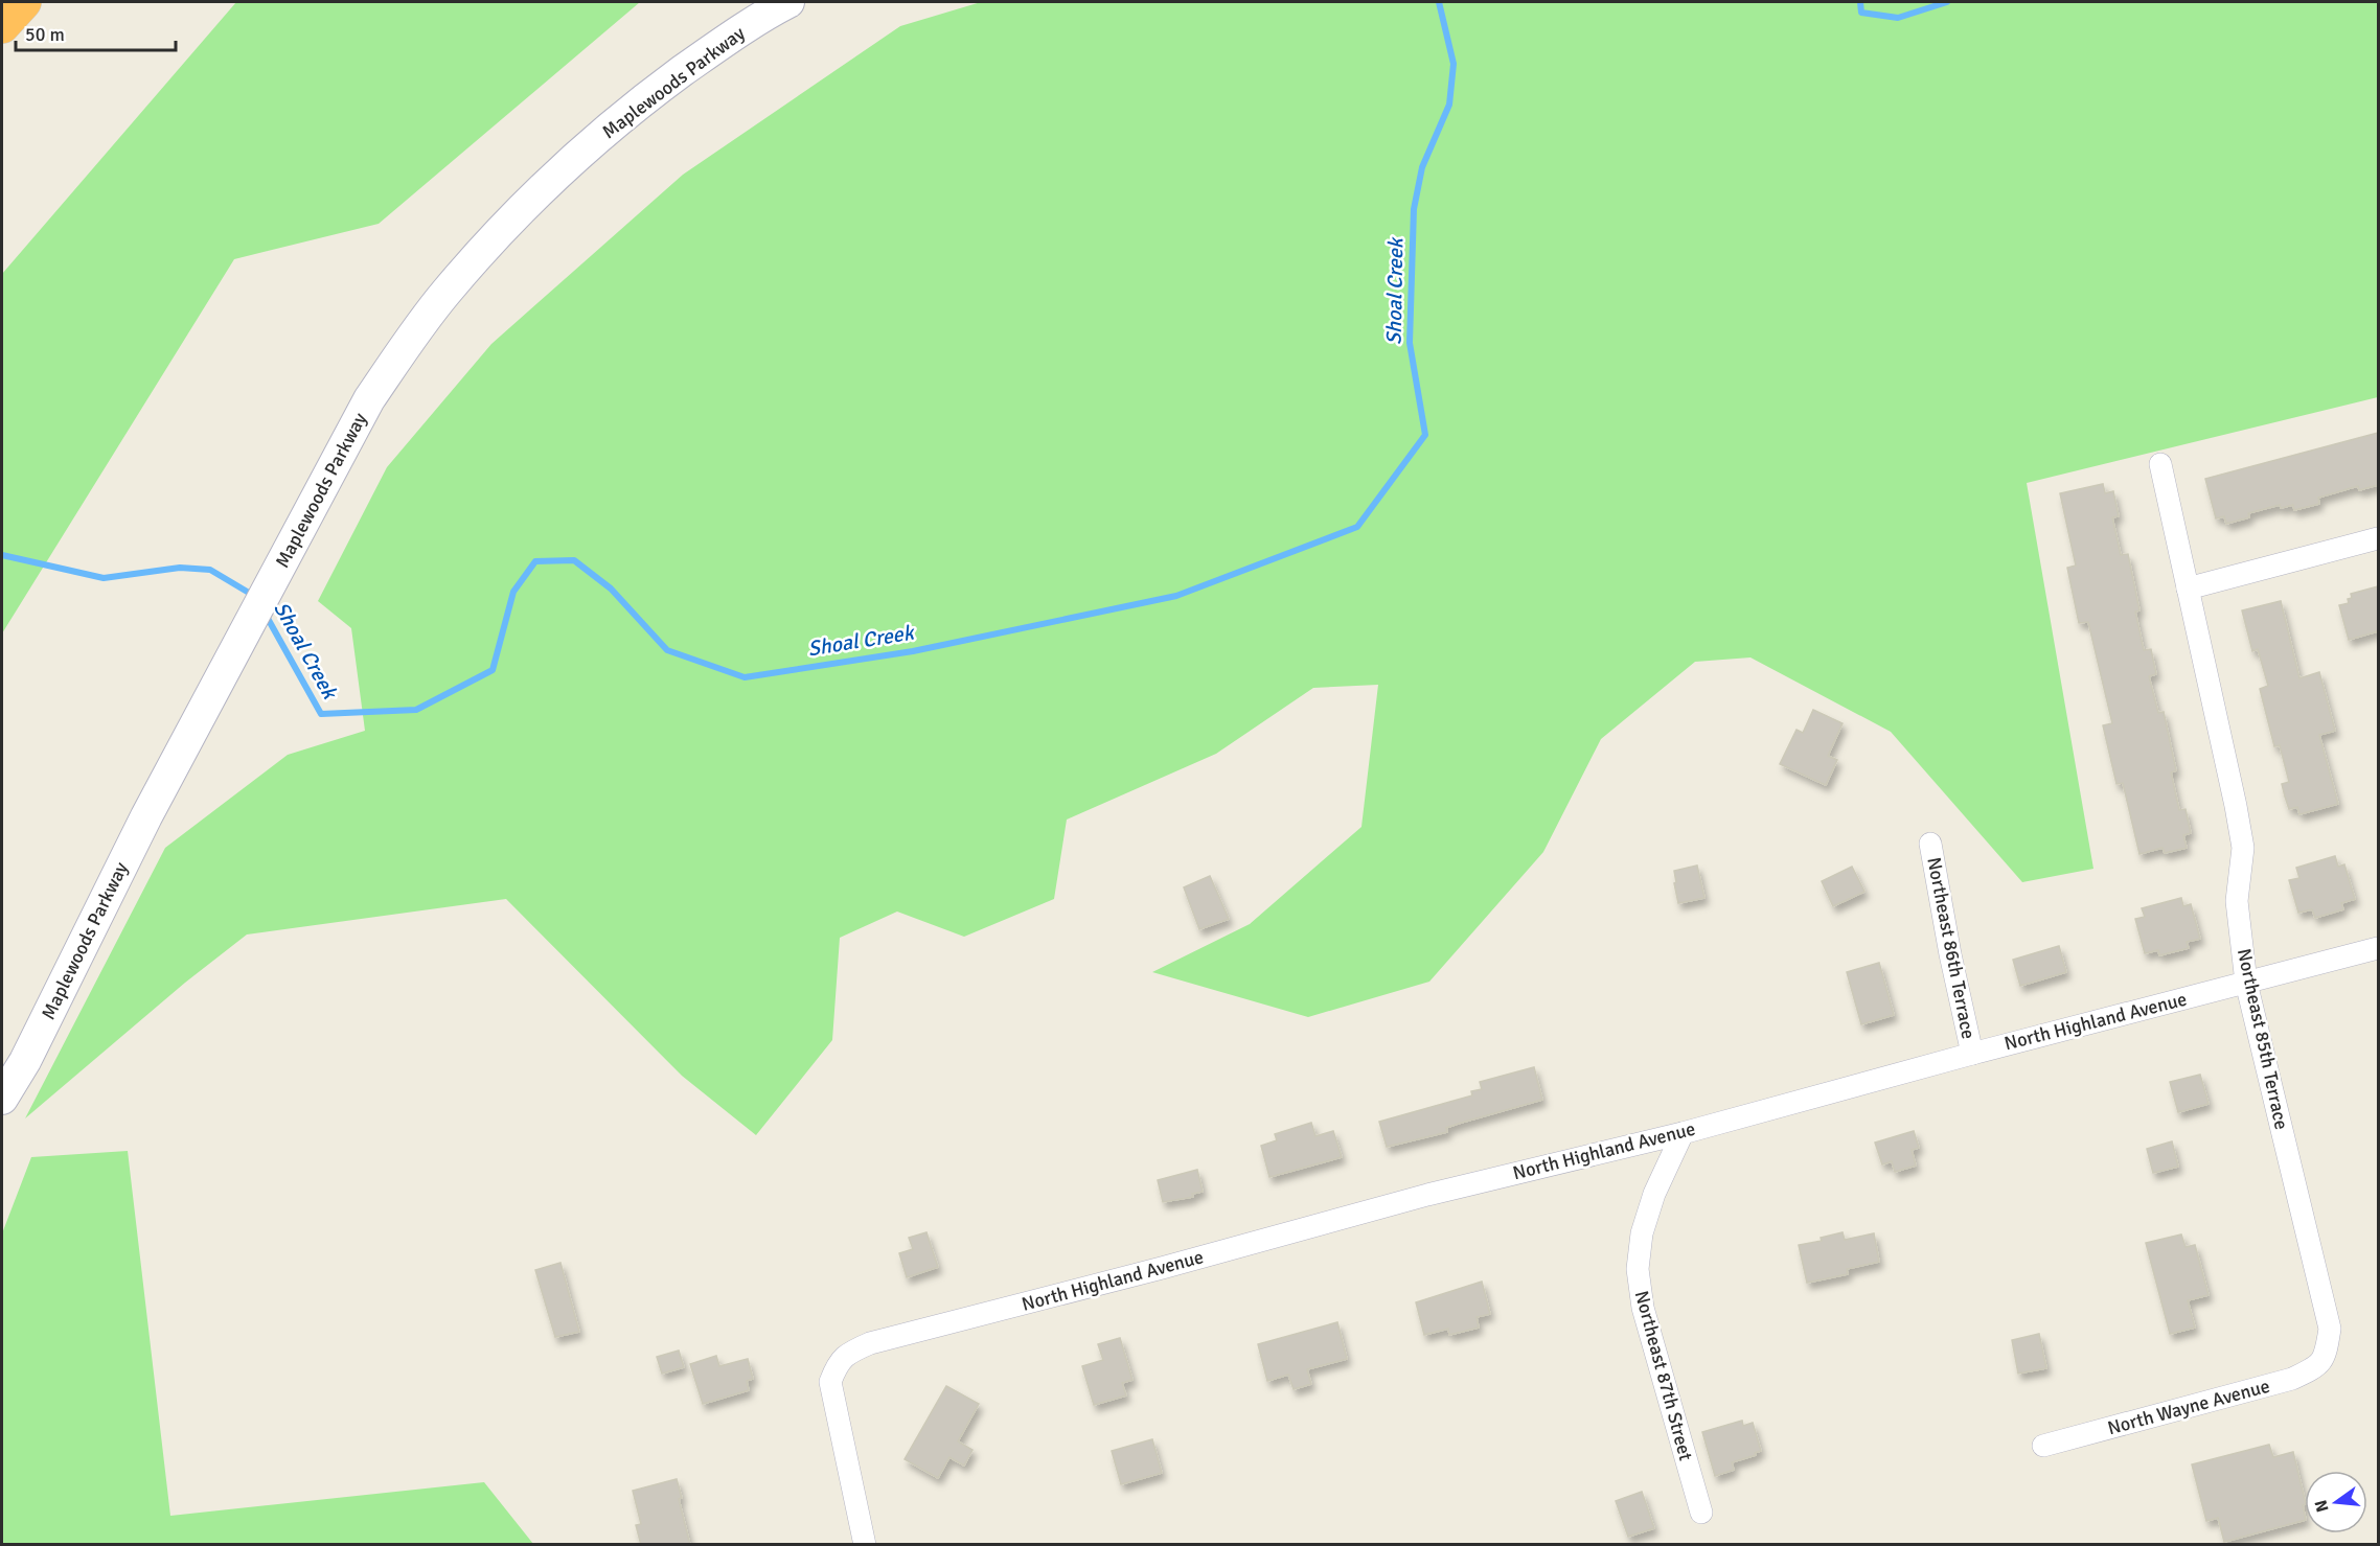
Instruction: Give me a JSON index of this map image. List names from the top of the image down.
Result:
{
  "streets": {
    "main road": ["Maplewoods Parkway"],
    "street": [
      "Northeast 86th Terrace",
      "North Highland Avenue",
      "Northeast 85th Terrace",
      "Northeast 87th Street",
      "North Wayne Avenue"
    ]
  },
  "crossings": [
    ["Northeast 86th Terrace", "North Highland Avenue"],
    ["North Highland Avenue", "Northeast 85th Terrace"],
    ["North Highland Avenue", "Northeast 87th Street"],
    ["Northeast 85th Terrace", "North Wayne Avenue"]
  ],
  "water": ["Shoal Creek"],
  "scale_bar": "50 m",
  "north": "left"
}
